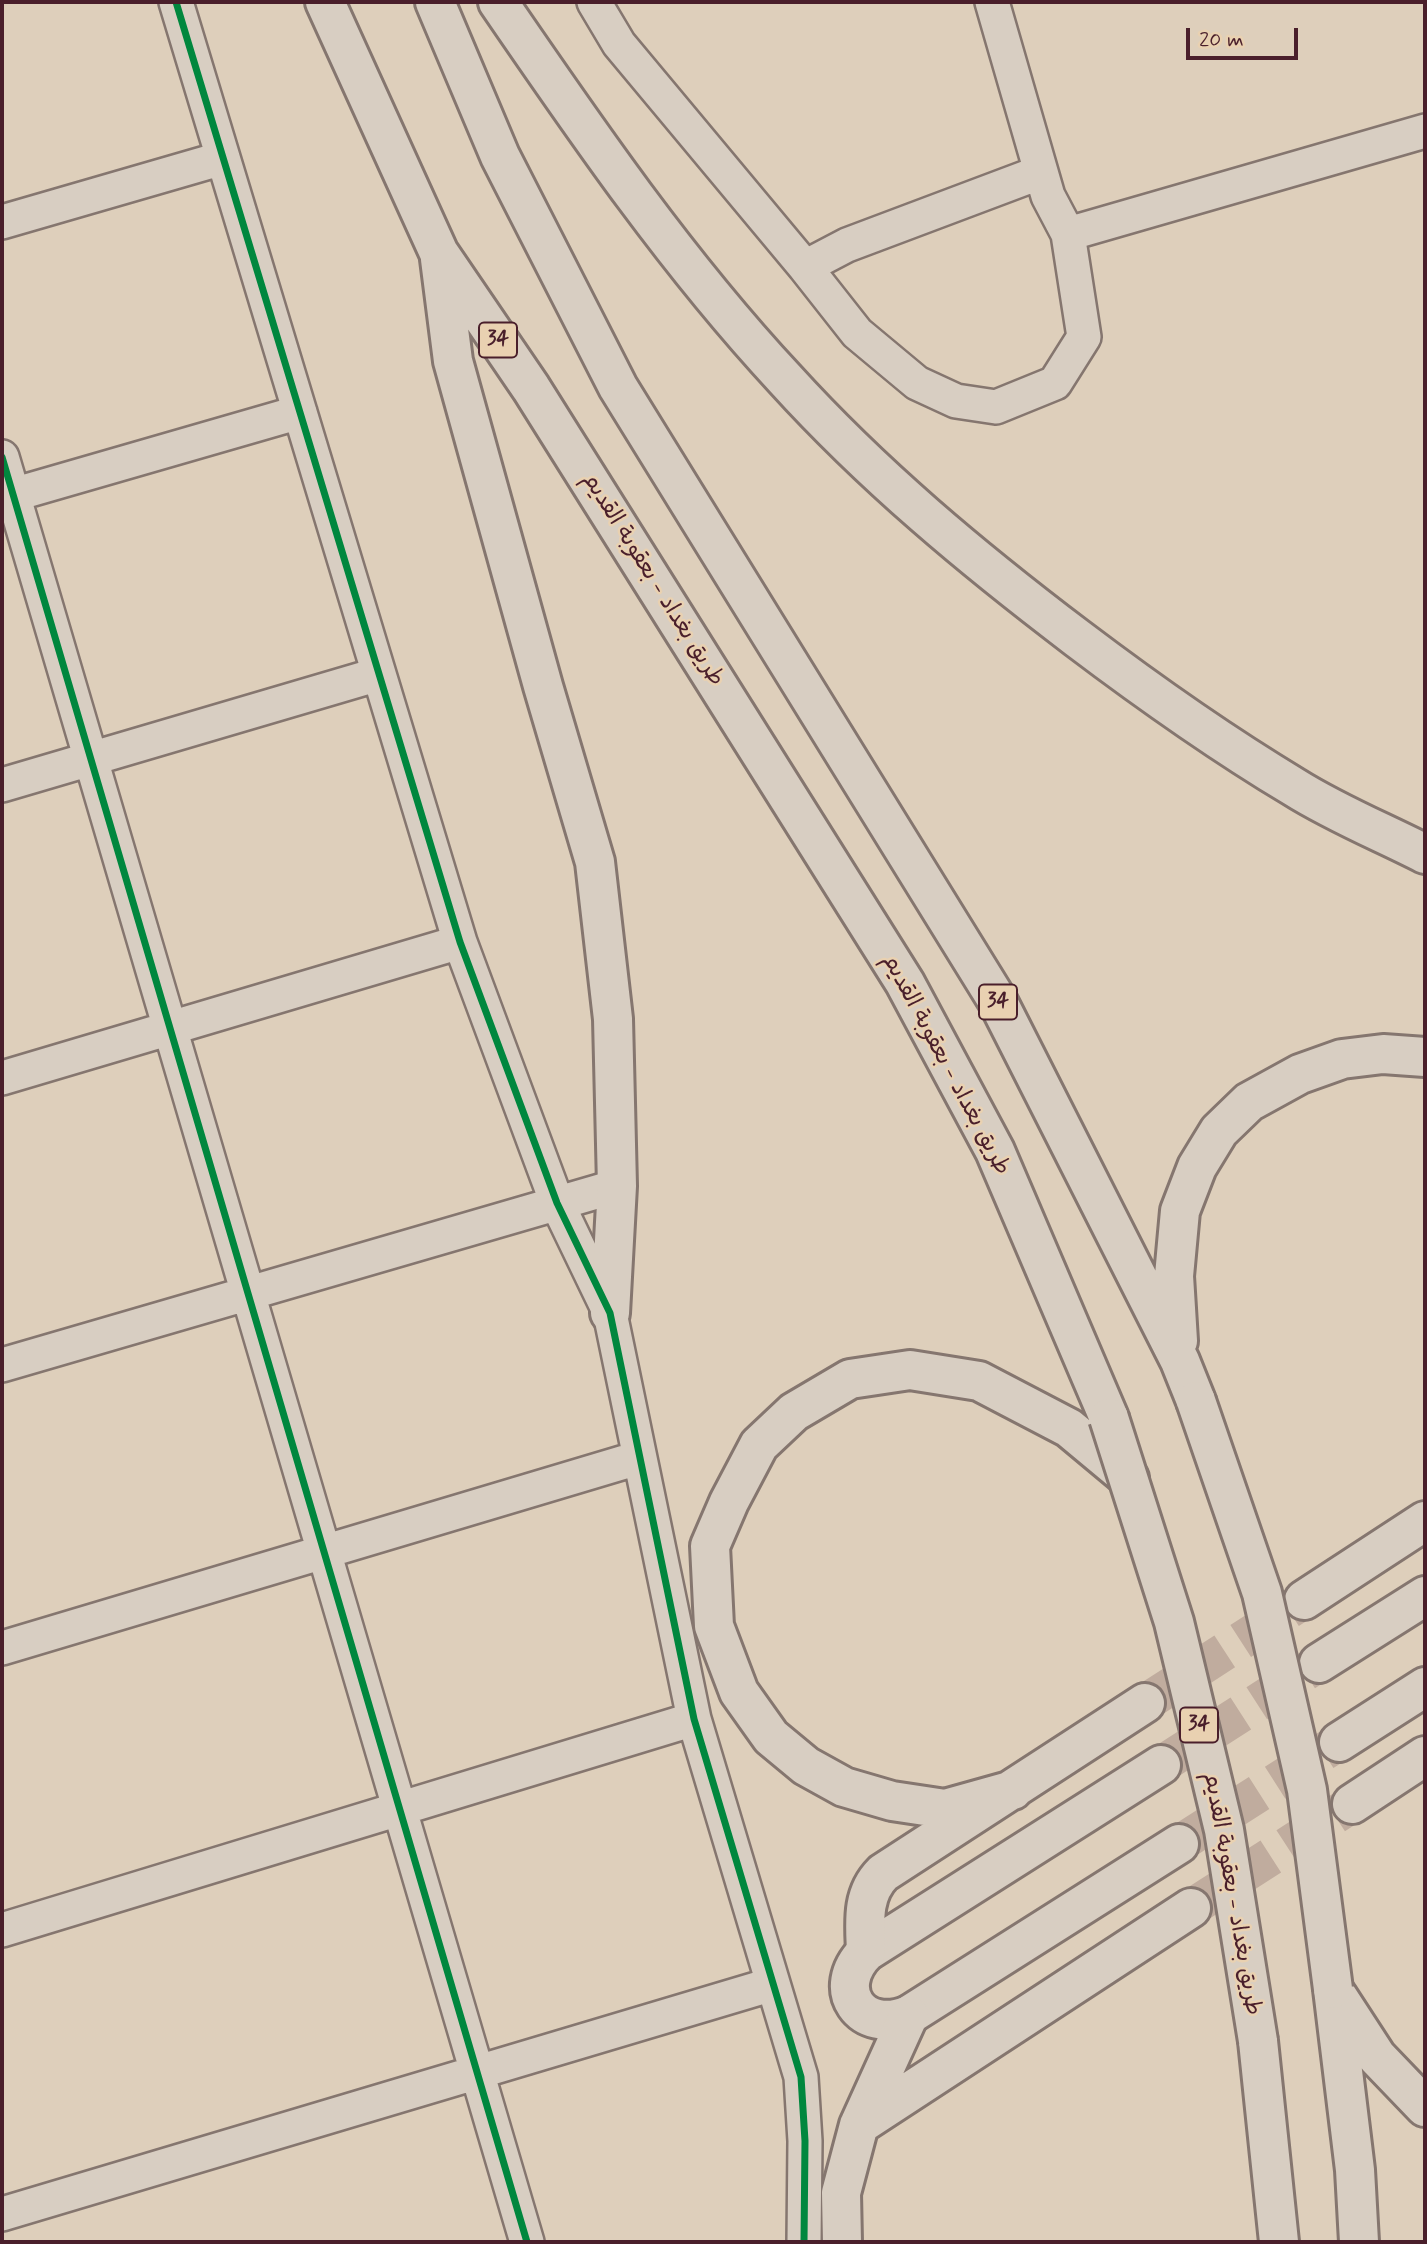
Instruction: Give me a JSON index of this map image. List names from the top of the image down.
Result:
{
  "streets": {
    "main road": ["34", "طريق بغداد - بعقوبة القديم"]
  },
  "scale_bar": "20 m"
}
